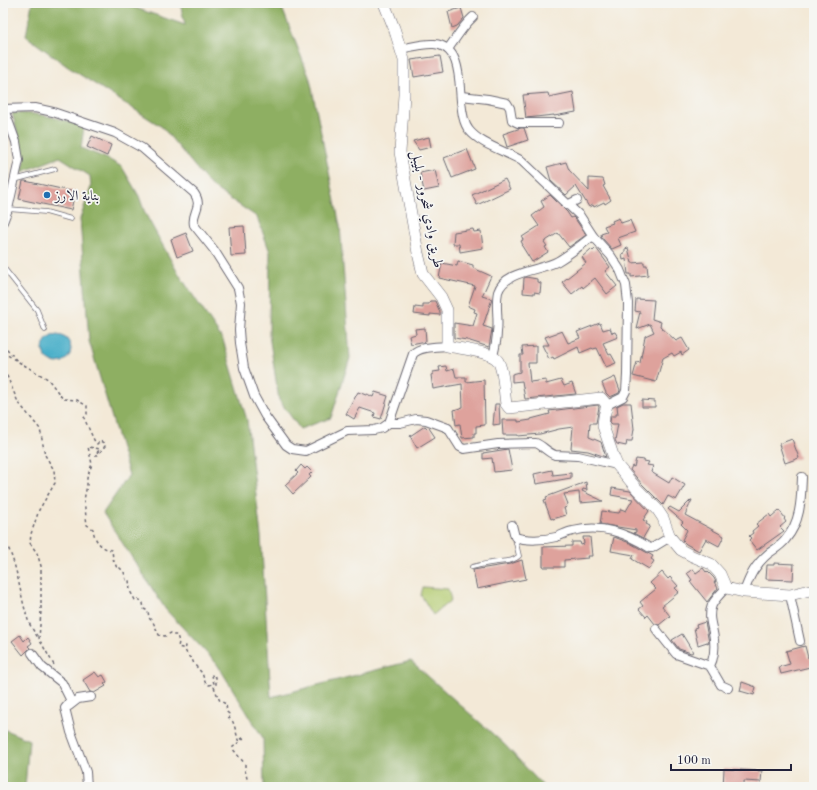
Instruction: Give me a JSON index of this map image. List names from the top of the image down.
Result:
{
  "streets": {
    "street": ["طريق وادي شحرور - بليبل"]
  },
  "places": ["بناية الارز"],
  "scale_bar": "100 m"
}
